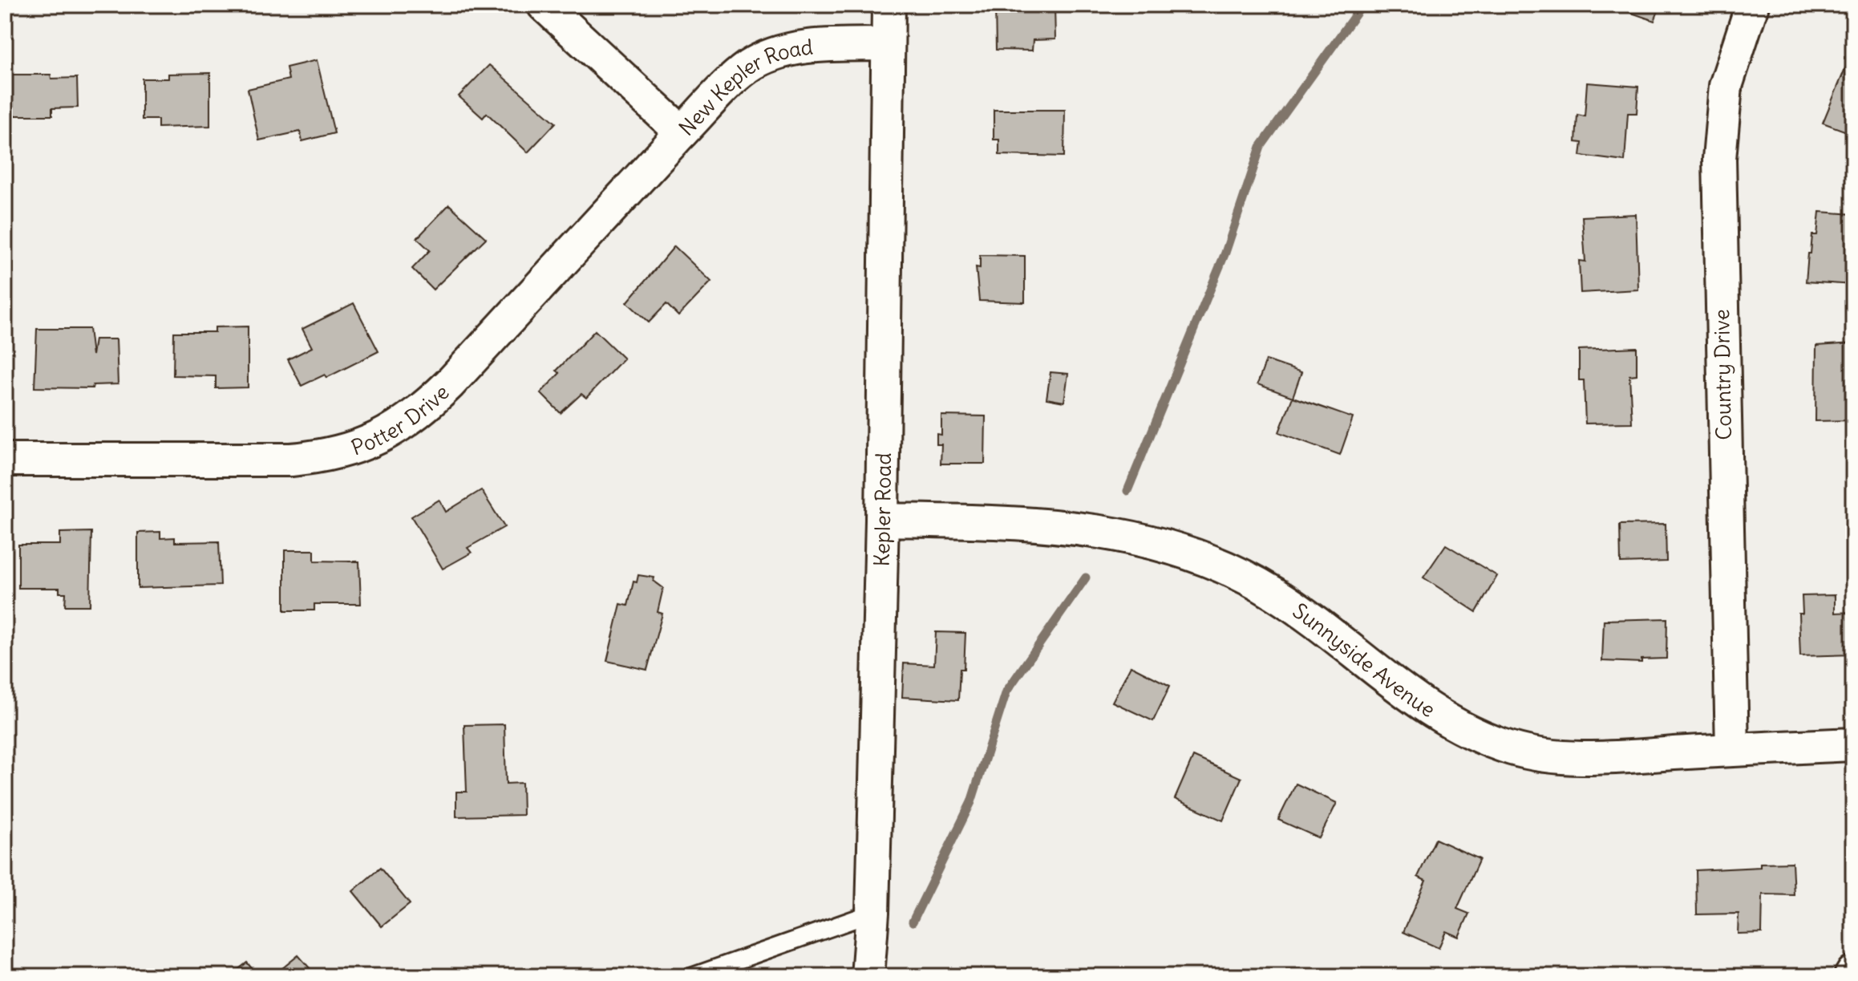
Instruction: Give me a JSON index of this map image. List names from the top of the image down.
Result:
{
  "streets": {
    "street": [
      "New Kepler Road",
      "Country Drive",
      "Potter Drive",
      "Kepler Road",
      "Sunnyside Avenue"
    ]
  },
  "crossings": [
    ["New Kepler Road", "Potter Drive"],
    ["New Kepler Road", "Kepler Road"],
    ["Country Drive", "Sunnyside Avenue"],
    ["Kepler Road", "Sunnyside Avenue"]
  ]
}
